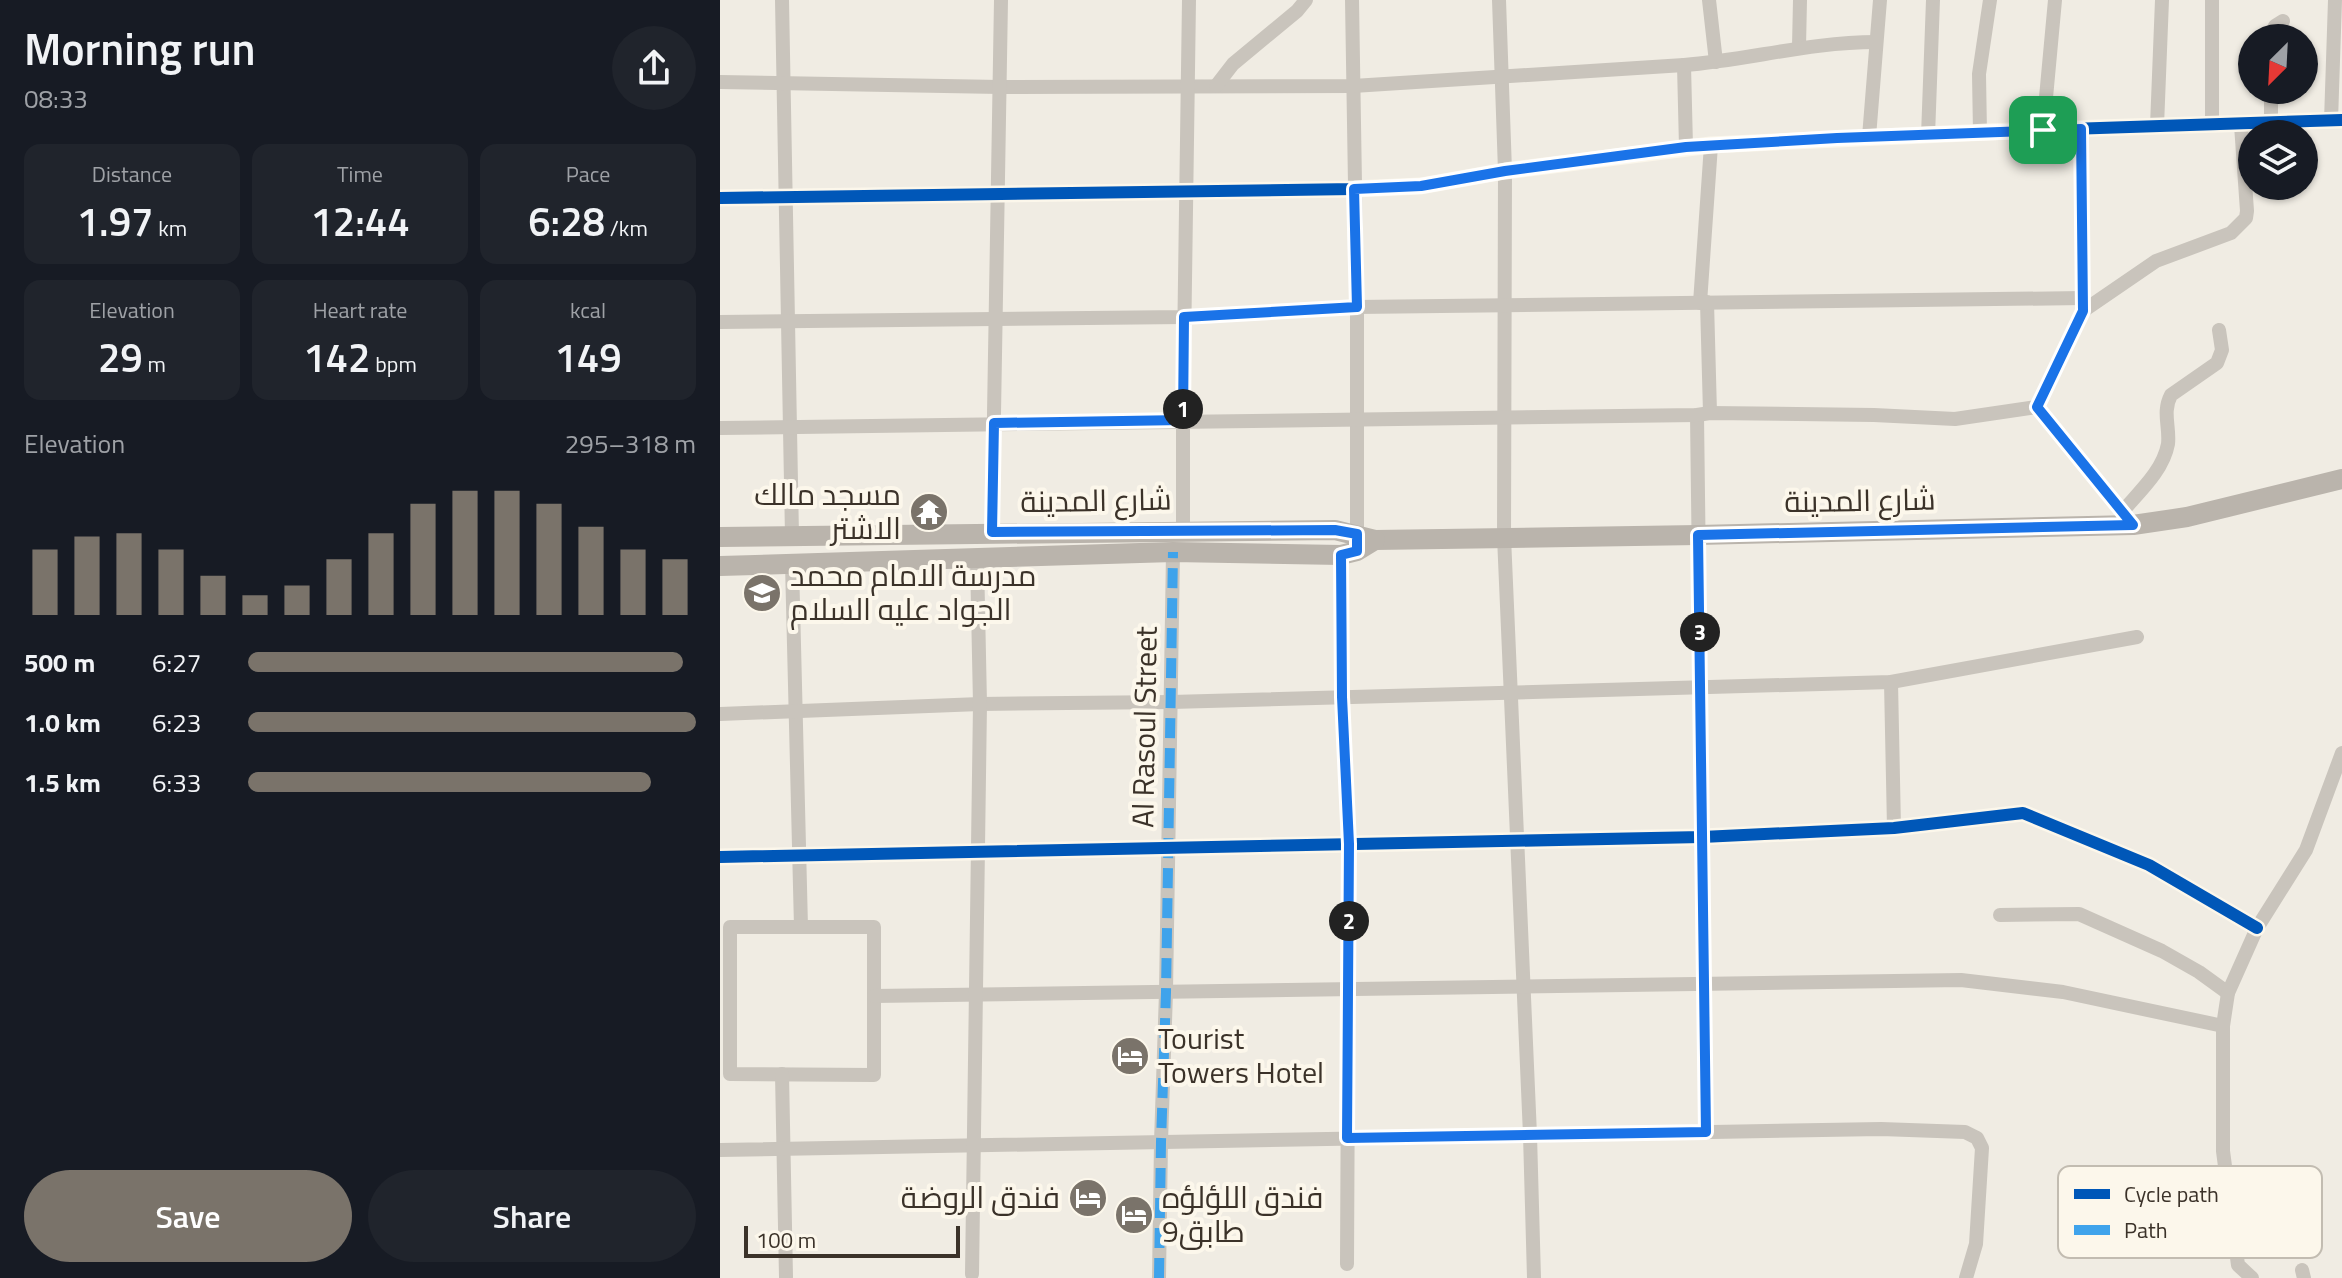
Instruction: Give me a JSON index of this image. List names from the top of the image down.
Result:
{
  "streets": {
    "main road": ["شارع المدينة"],
    "street": ["Al Rasoul Street"]
  },
  "crossings": [
    ["شارع المدينة", "Al Rasoul Street"]
  ],
  "places": {
    "temple": ["مسجد مالك الاشتر"],
    "school or university": ["مدرسة الامام محمد الجواد عليه السلام"],
    "hotel": ["Tourist Towers Hotel", "فندق الروضة", "فندق اللؤلؤه 9طابق"]
  },
  "legend": ["Cycle path", "Path"],
  "scale_bar": "100 m",
  "north": "bottom left",
  "page": {
    "heading": ["Morning run", "08:33"],
    "stats": [
      ["Distance", "1.97 km"],
      ["Time", "12:44"],
      ["Pace", "6:28 /km"],
      ["Elevation", "29 m"],
      ["Heart rate", "142 bpm"],
      ["kcal", "149"]
    ],
    "pins": ["1", "3", "2"],
    "chart": ["Elevation", "295–318 m"],
    "list": [
      {
        "name": "500 m",
        "note": "6:27"
      },
      {
        "name": "1.0 km",
        "note": "6:23"
      },
      {
        "name": "1.5 km",
        "note": "6:33"
      }
    ],
    "buttons": ["Save", "Share"],
    "scale": "100 m"
  }
}
